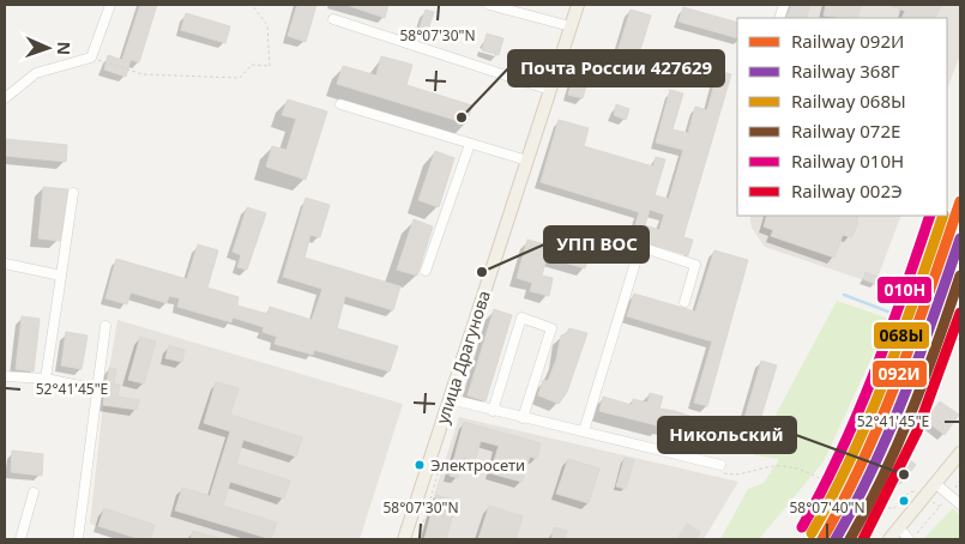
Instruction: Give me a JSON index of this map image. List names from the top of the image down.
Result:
{
  "streets": {
    "main road": ["улица Драгунова"]
  },
  "places": [
    "Почта России 427629",
    "УПП ВОС",
    "Электросети",
    "Никольский"
  ],
  "lines": [
    "rail line 092И",
    "rail line 068Ы",
    "rail line 010Н",
    "rail line 368Г",
    "rail line 072Е",
    "rail line 002Э"
  ],
  "legend": [
    "Railway 092И",
    "Railway 368Г",
    "Railway 068Ы",
    "Railway 072Е",
    "Railway 010Н",
    "Railway 002Э"
  ],
  "north": "right",
  "coordinates": ["58°07'30\"N", "52°41'45\"E", "58°07'40\"N"]
}
